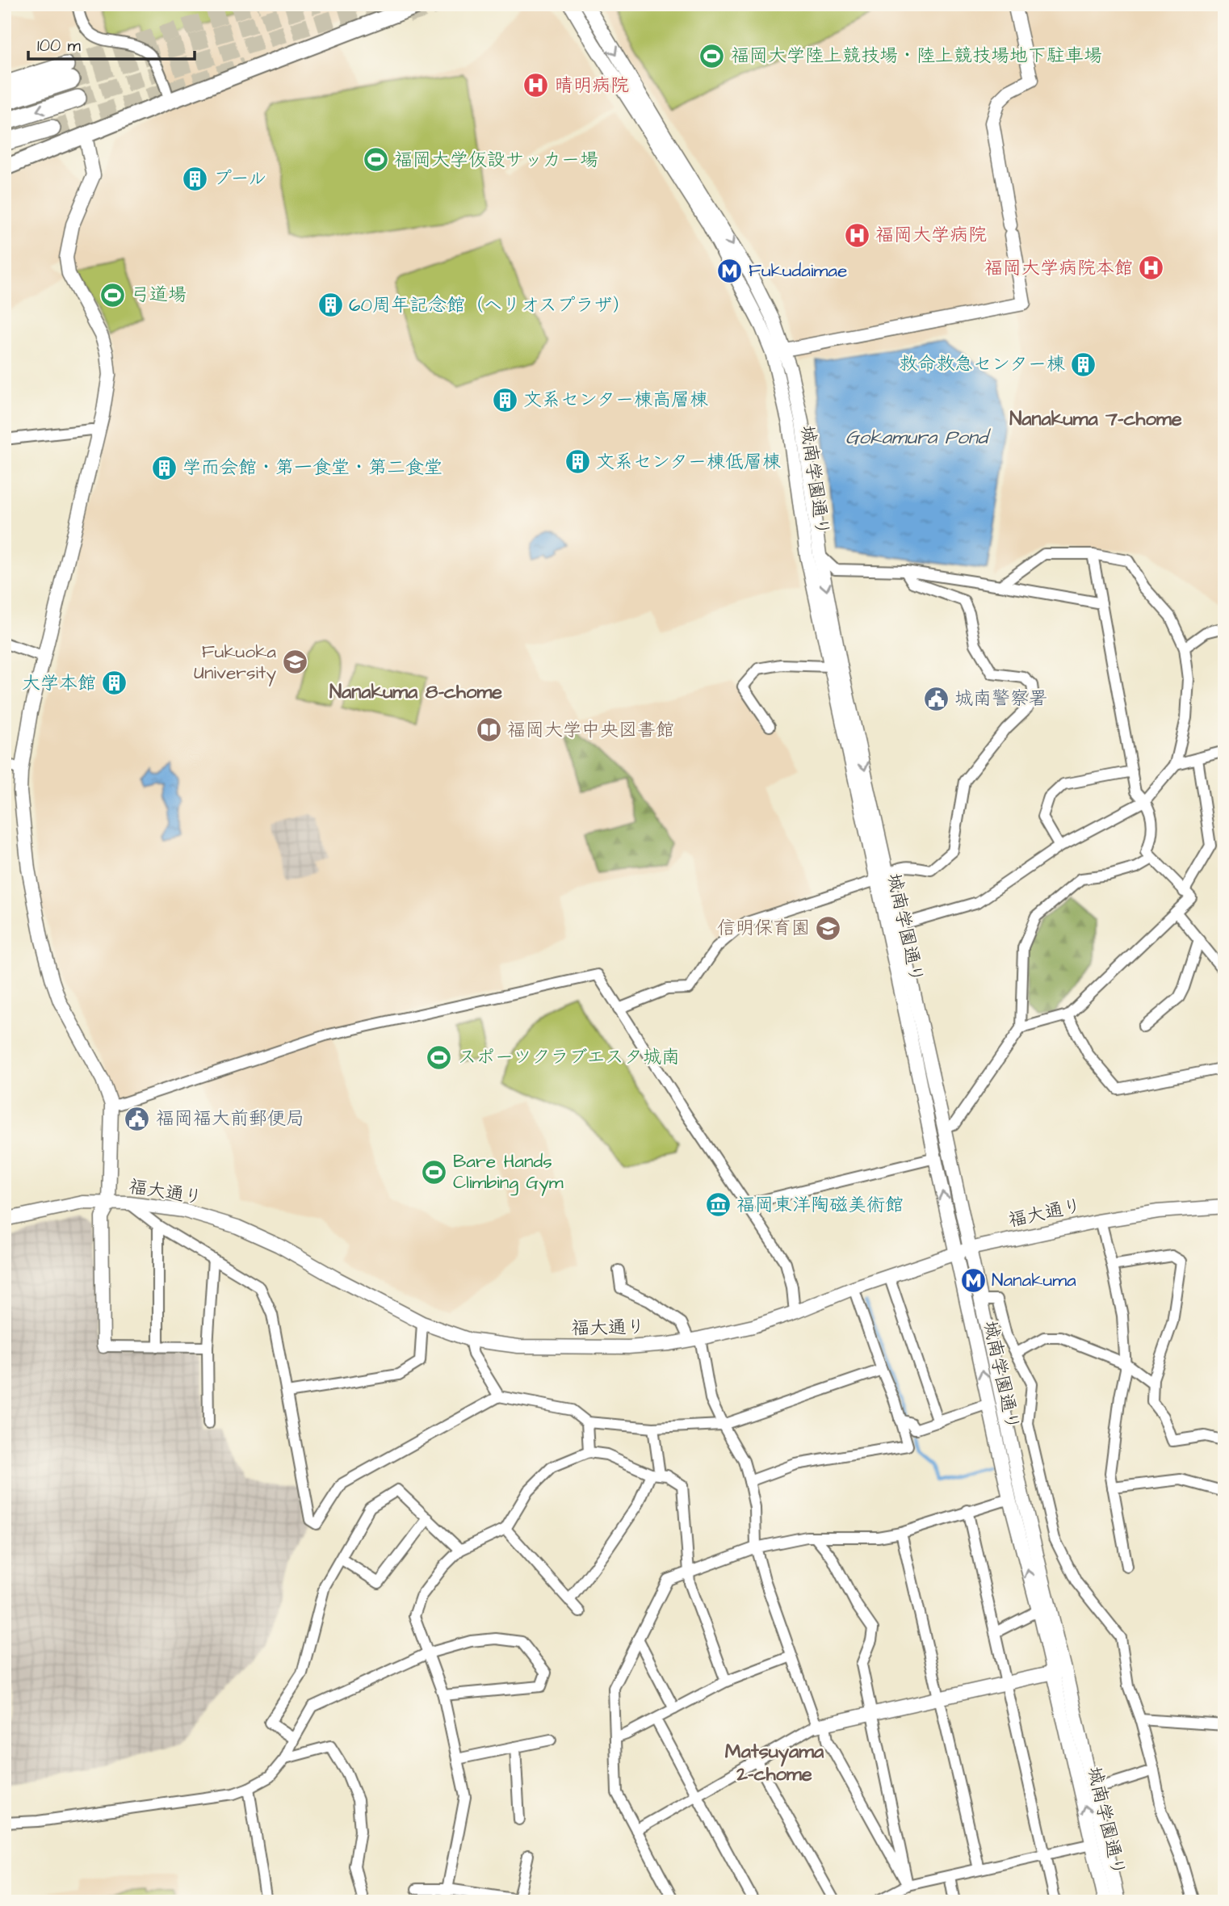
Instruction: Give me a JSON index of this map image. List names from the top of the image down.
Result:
{
  "streets": {
    "street": ["城南学園通り", "福大通り"]
  },
  "crossings": [
    ["城南学園通り", "福大通り"]
  ],
  "districts": ["Nanakuma 7-chome", "Nanakuma 8-chome", "Matsuyama 2-chome"],
  "water": ["Gokamura Pond"],
  "places": {
    "sports": [
      "福岡大学陸上競技場・陸上競技場地下駐車場",
      "福岡大学仮設サッカー場",
      "弓道場",
      "スポーツクラブエスタ城南",
      "Bare Hands Climbing Gym"
    ],
    "hospital": ["晴明病院", "福岡大学病院", "福岡大学病院本館"],
    "building": [
      "プール",
      "60周年記念館（ヘリオスプラザ）",
      "救命救急センター棟",
      "文系センター棟高層棟",
      "文系センター棟低層棟",
      "学而会館・第一食堂・第二食堂",
      "大学本館"
    ],
    "metro station": ["Fukudaimae", "Nanakuma"],
    "school or university": ["Fukuoka University", "信明保育園"],
    "public building": ["城南警察署", "福岡福大前郵便局"],
    "library": ["福岡大学中央図書館"],
    "museum": ["福岡東洋陶磁美術館"]
  },
  "scale_bar": "100 m"
}
